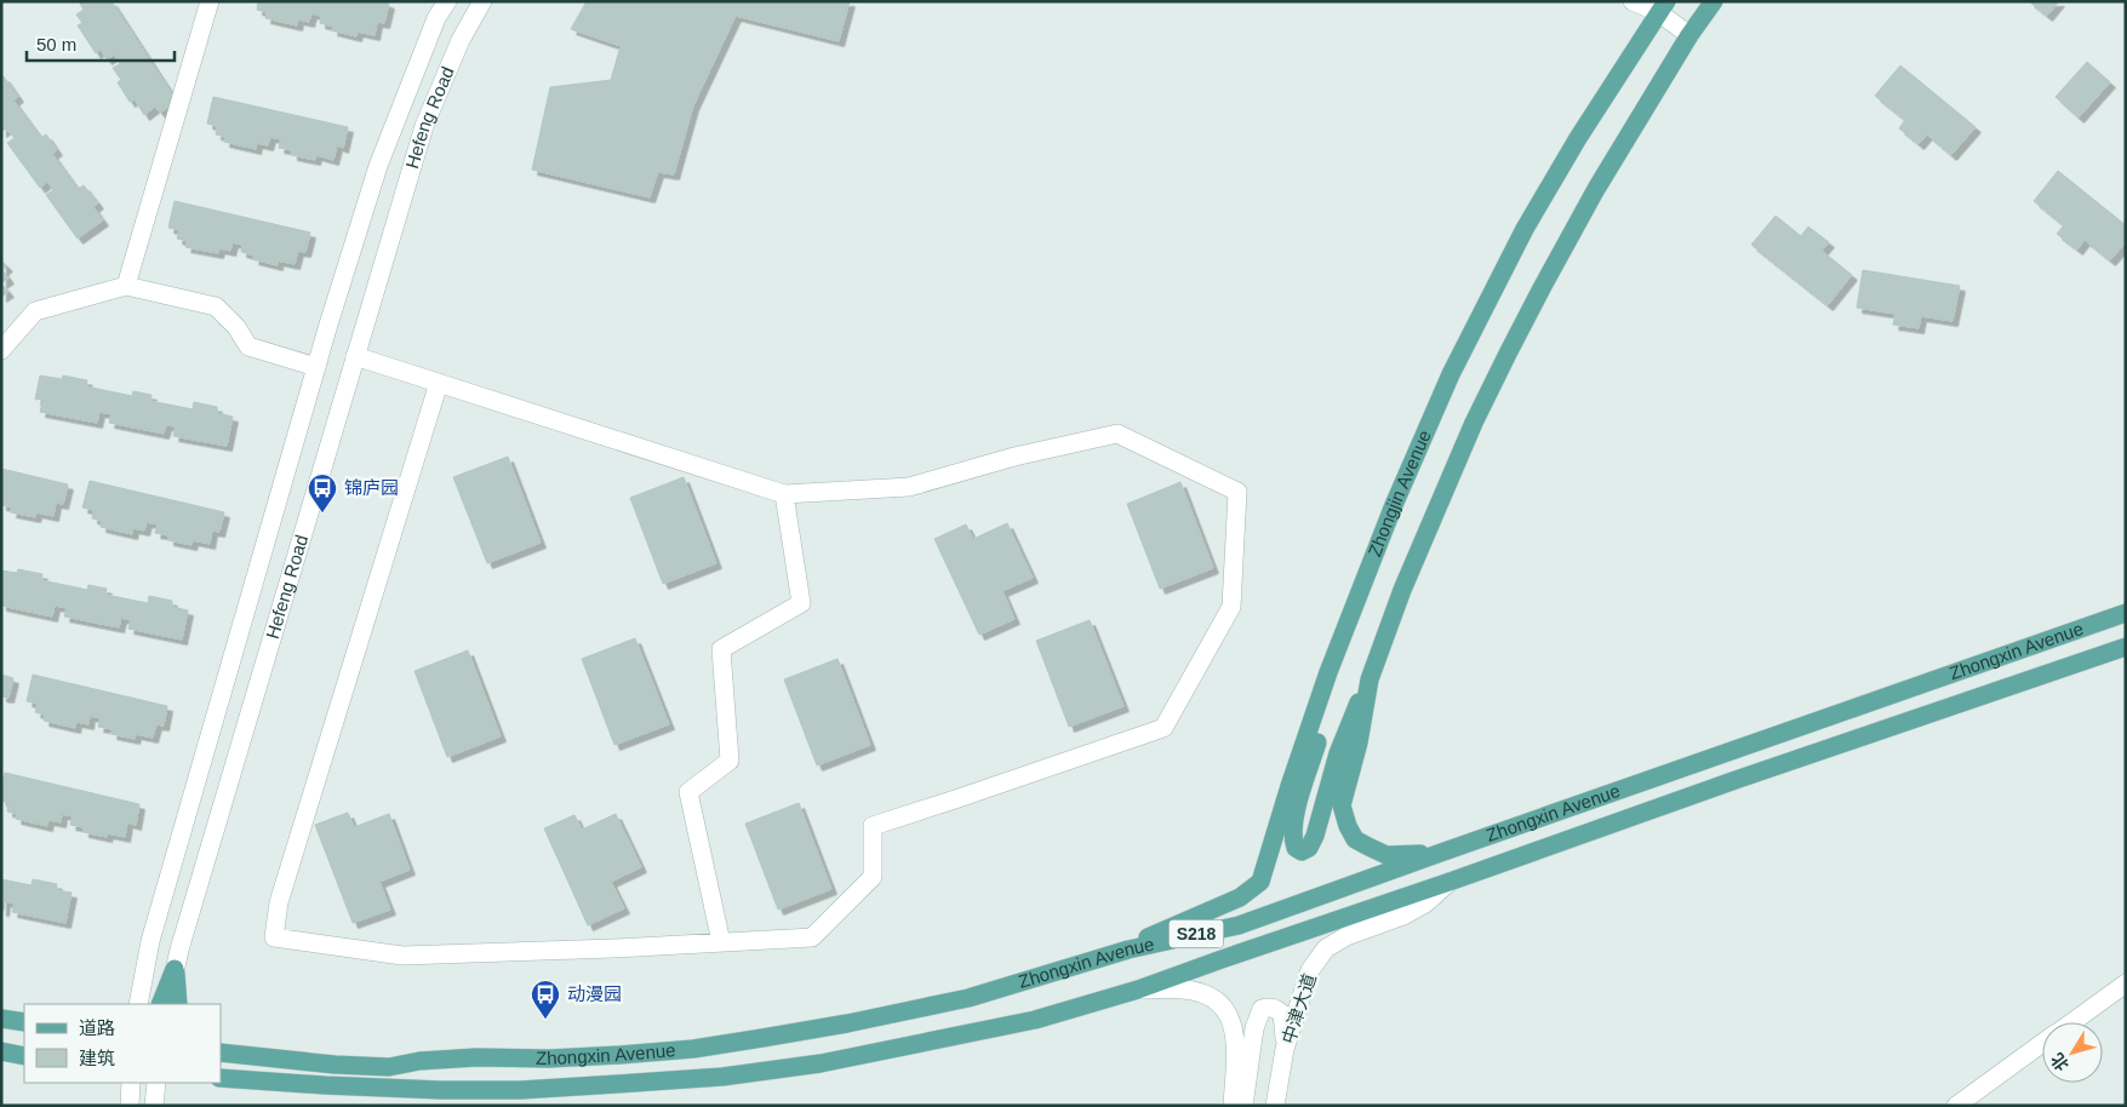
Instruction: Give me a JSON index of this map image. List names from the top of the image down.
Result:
{
  "streets": {
    "main road": ["Zhongjin Avenue", "Zhongxin Avenue", "S218"],
    "street": ["Hefeng Road", "中津大道"]
  },
  "crossings": [
    ["Zhongjin Avenue", "Zhongxin Avenue"],
    ["Zhongxin Avenue", "中津大道"]
  ],
  "places": {
    "bus stop": ["锦庐园", "动漫园"]
  },
  "legend": ["道路", "建筑"],
  "scale_bar": "50 m",
  "north": "bottom left"
}
